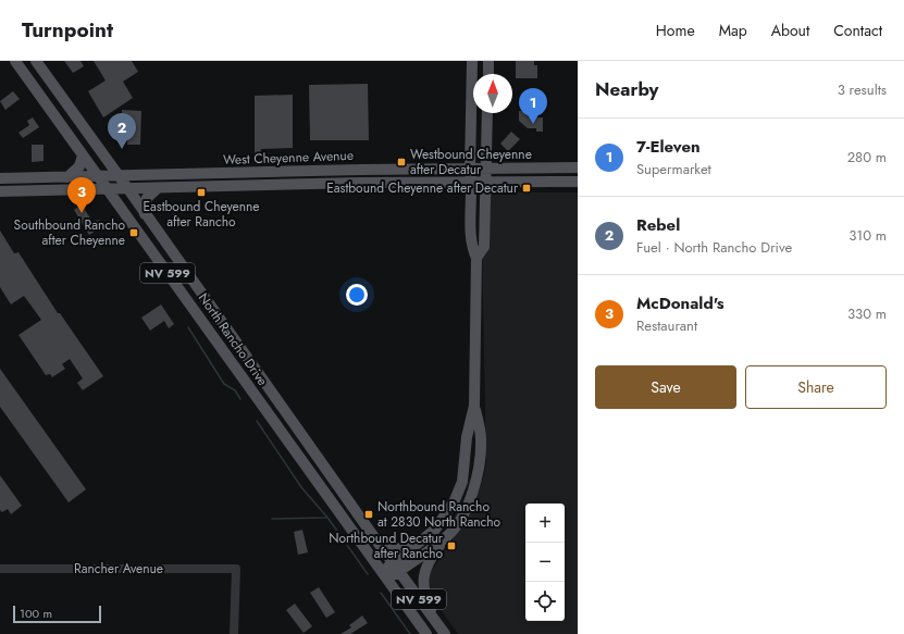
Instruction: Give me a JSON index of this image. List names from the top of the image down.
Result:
{
  "streets": {
    "main road": ["West Cheyenne Avenue", "NV 599", "North Rancho Drive"],
    "street": ["Rancher Avenue"]
  },
  "crossings": [
    ["West Cheyenne Avenue", "North Rancho Drive"]
  ],
  "places": {
    "transit": [
      "Westbound Cheyenne after Decatur",
      "Eastbound Cheyenne after Decatur",
      "Eastbound Cheyenne after Rancho",
      "Southbound Rancho after Cheyenne",
      "Northbound Rancho at 2830 North Rancho",
      "Northbound Decatur after Rancho"
    ]
  },
  "scale_bar": "100 m",
  "north": "top",
  "page": {
    "header": "Turnpoint",
    "nav": [
      "Home",
      "Map",
      "About",
      "Contact"
    ],
    "heading": ["Nearby", "3 results"],
    "pins": ["1", "2", "3"],
    "list": [
      {
        "mark": "1",
        "name": "7-Eleven",
        "note": "Supermarket",
        "value": "280 m"
      },
      {
        "mark": "2",
        "name": "Rebel",
        "note": "Fuel · North Rancho Drive",
        "value": "310 m"
      },
      {
        "mark": "3",
        "name": "McDonald's",
        "note": "Restaurant",
        "value": "330 m"
      }
    ],
    "buttons": ["Save", "Share"],
    "map_buttons": ["+", "−"],
    "scale": "100 m"
  }
}
